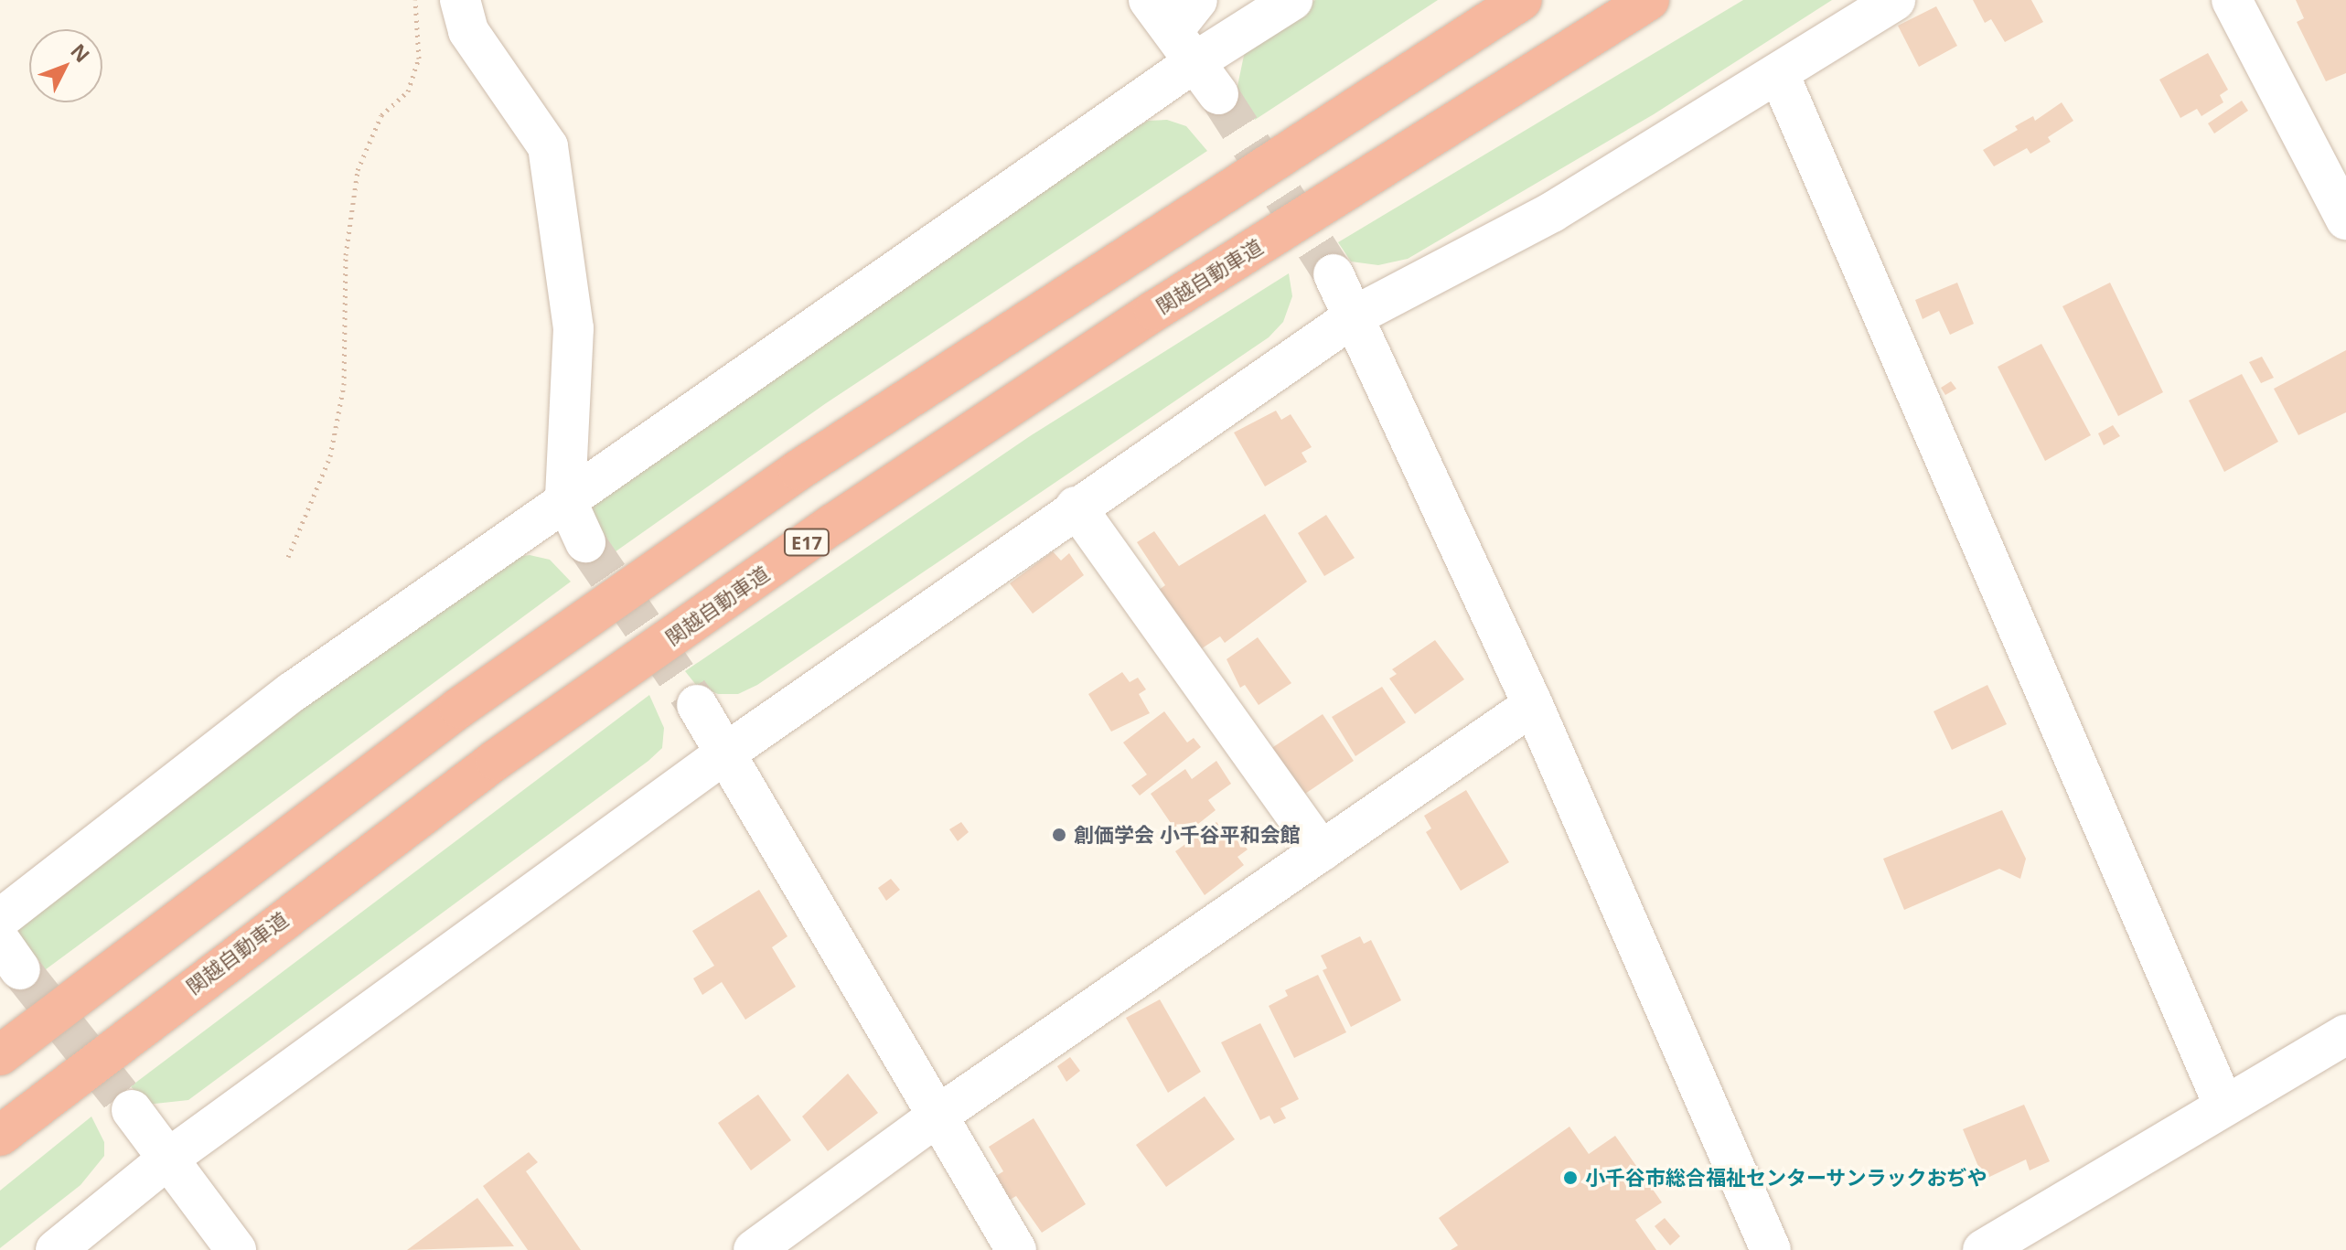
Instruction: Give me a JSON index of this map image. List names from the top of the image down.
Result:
{
  "streets": {
    "highway": ["関越自動車道", "E17"]
  },
  "places": ["創価学会 小千谷平和会館", "小千谷市総合福祉センターサンラックおぢや"],
  "north": "top right"
}
